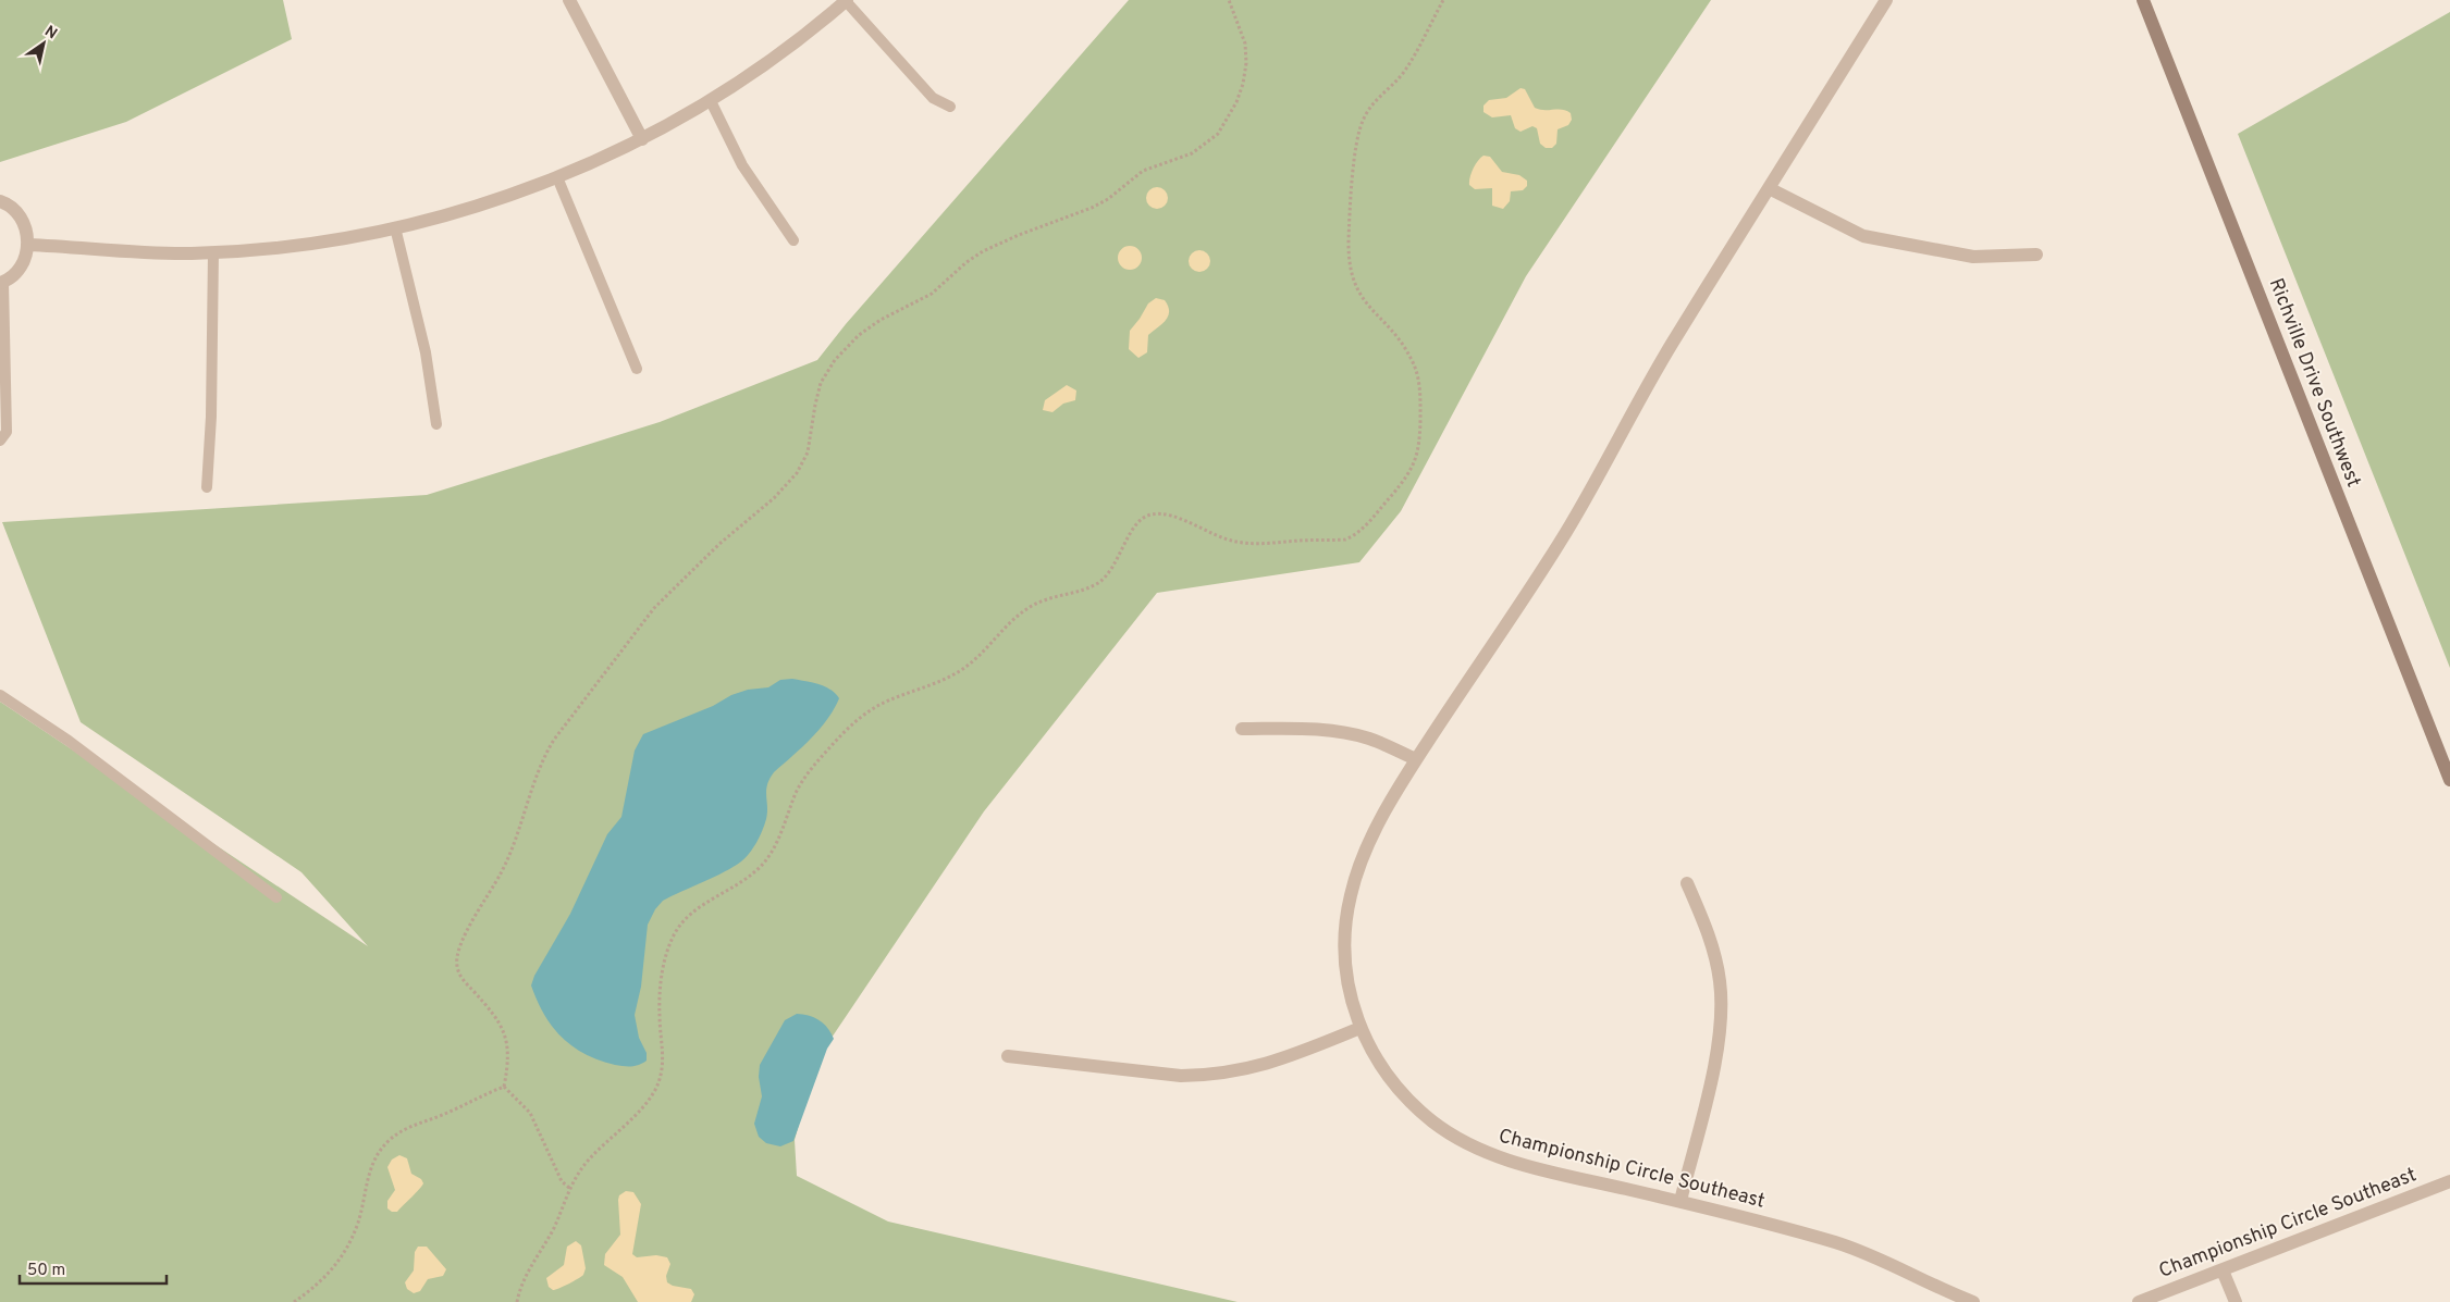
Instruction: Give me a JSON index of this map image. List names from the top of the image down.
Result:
{
  "streets": {
    "main road": ["Richville Drive Southwest"],
    "street": ["Championship Circle Southeast"]
  },
  "scale_bar": "50 m",
  "north": "top right"
}
